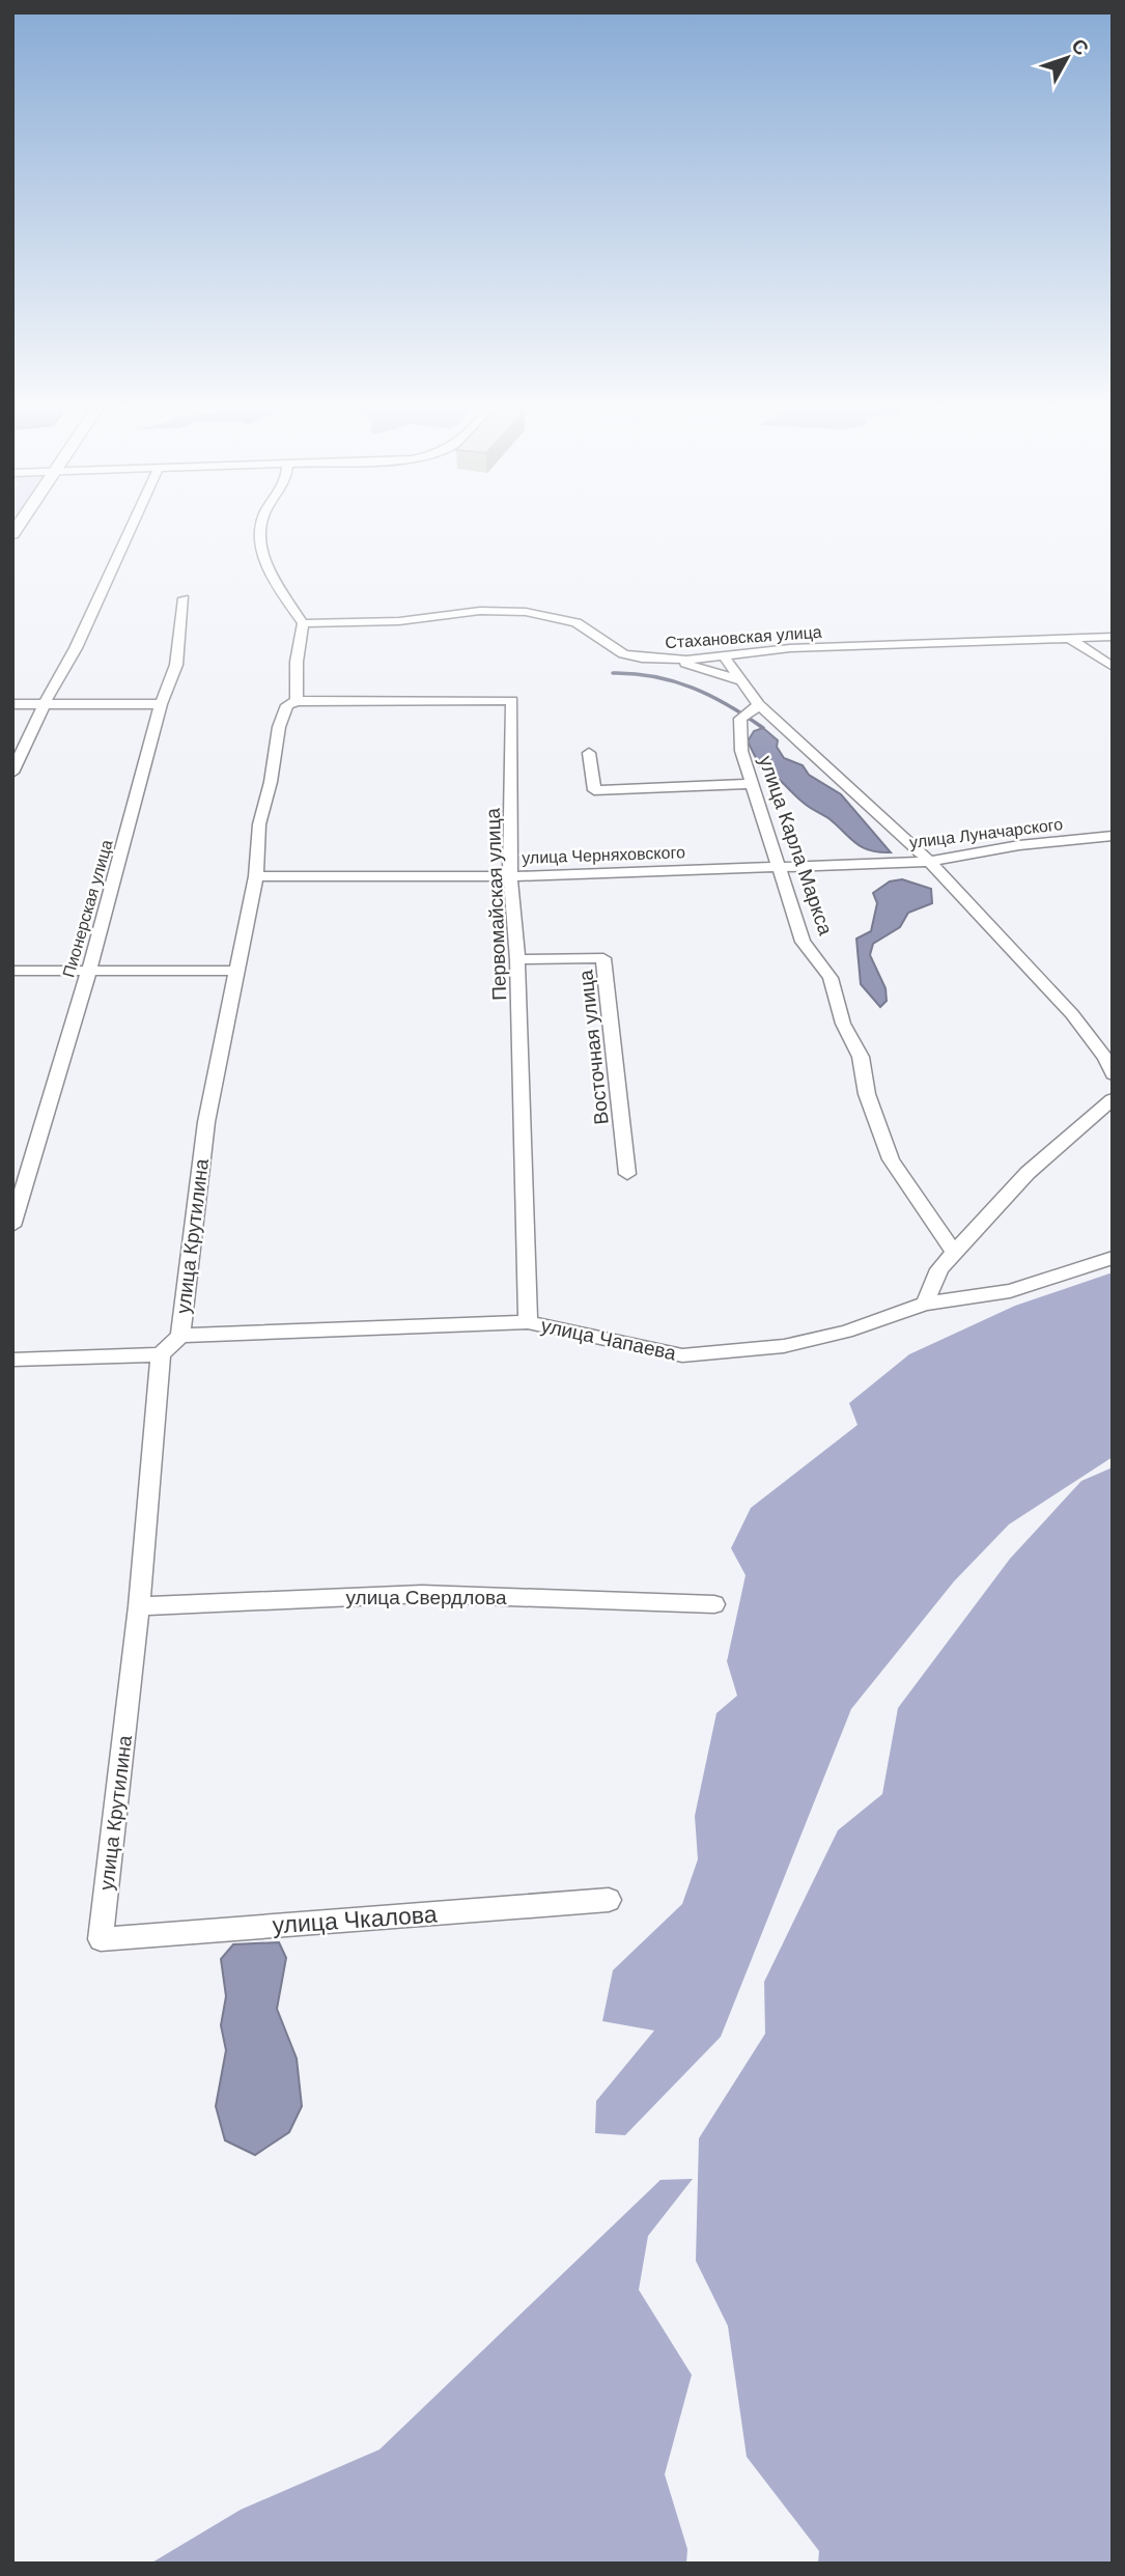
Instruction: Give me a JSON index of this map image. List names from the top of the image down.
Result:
{
  "streets": {
    "street": [
      "Стахановская улица",
      "улица Луначарского",
      "улица Карла Маркса",
      "улица Черняховского",
      "Первомайская улица",
      "Пионерская улица",
      "Восточная улица",
      "улица Крутилина",
      "улица Чапаева",
      "улица Свердлова",
      "улица Чкалова"
    ]
  },
  "crossings": [
    ["улица Луначарского", "улица Карла Маркса"],
    ["улица Луначарского", "улица Черняховского"],
    ["улица Карла Маркса", "улица Черняховского"],
    ["улица Черняховского", "Первомайская улица"],
    ["улица Черняховского", "улица Крутилина"],
    ["Первомайская улица", "Восточная улица"],
    ["Первомайская улица", "улица Крутилина"],
    ["Первомайская улица", "улица Чапаева"],
    ["улица Крутилина", "улица Чапаева"],
    ["улица Крутилина", "улица Свердлова"],
    ["улица Крутилина", "улица Чкалова"]
  ],
  "north": "top right"
}
